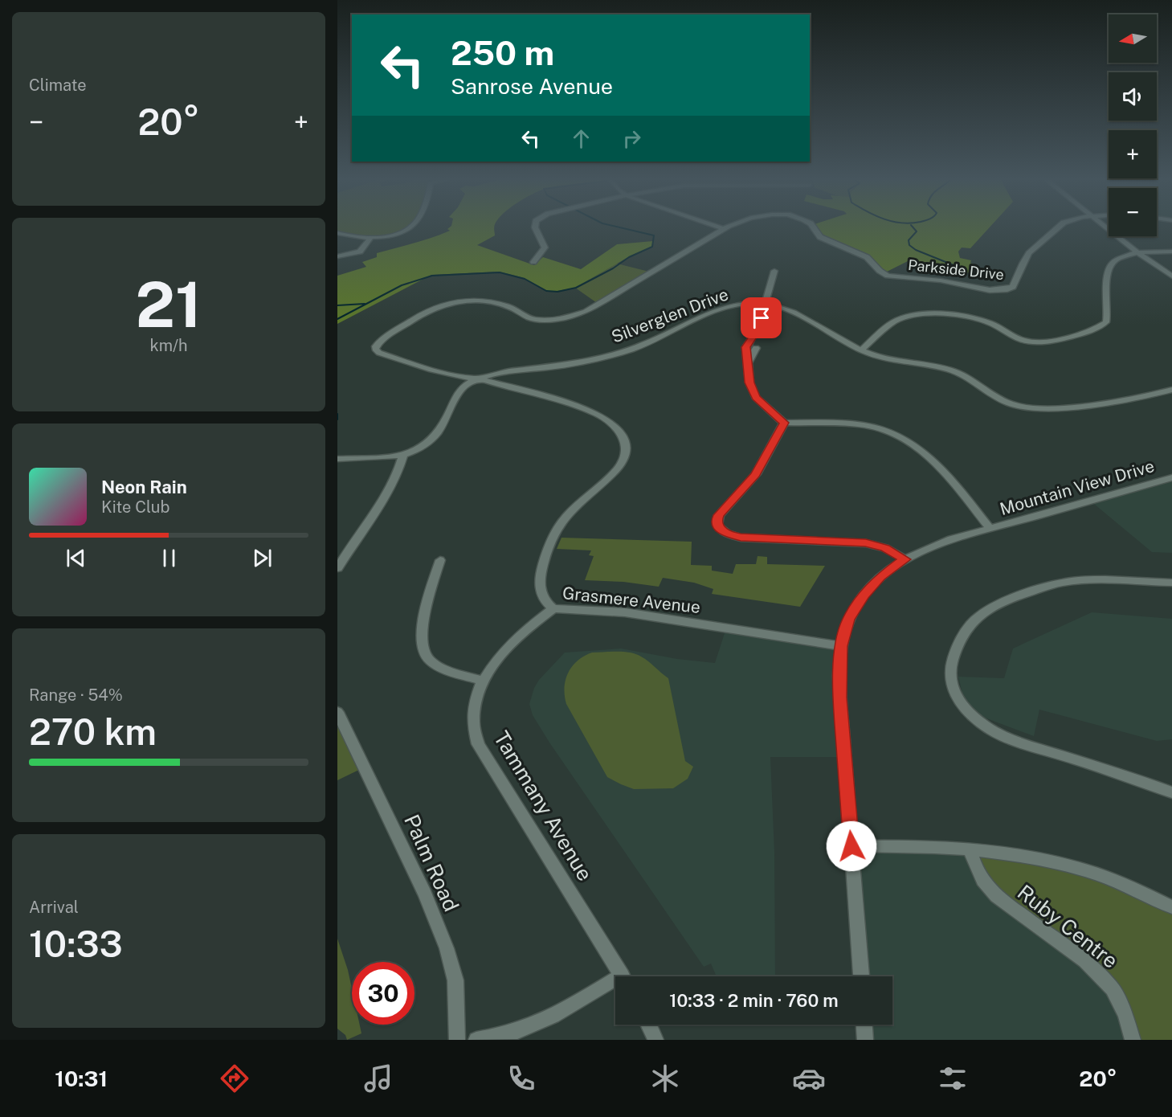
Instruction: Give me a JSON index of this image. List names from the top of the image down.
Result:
{
  "streets": {
    "street": [
      "Parkside Drive",
      "Silverglen Drive",
      "Mountain View Drive",
      "Grasmere Avenue",
      "Tammany Avenue",
      "Palm Road",
      "Ruby Centre"
    ]
  },
  "crossings": [
    ["Parkside Drive", "Silverglen Drive"],
    ["Parkside Drive", "Grasmere Avenue"],
    ["Silverglen Drive", "Grasmere Avenue"],
    ["Mountain View Drive", "Grasmere Avenue"],
    ["Grasmere Avenue", "Tammany Avenue"]
  ],
  "north": "left",
  "page": {
    "tile": [
      "Climate",
      ["21", "km/h"],
      ["Range · 54%", "270 km"],
      ["Arrival", "10:33"]
    ],
    "map_buttons": ["+", "−"],
    "turn": ["250 m", "Sanrose Avenue"],
    "heat": ["−", "20°", "+"],
    "song": ["Neon Rain", "Kite Club"],
    "limit": "30",
    "trip": "10:33 · 2 min · 760 m",
    "tabs": ["10:31", "20°"]
  }
}
